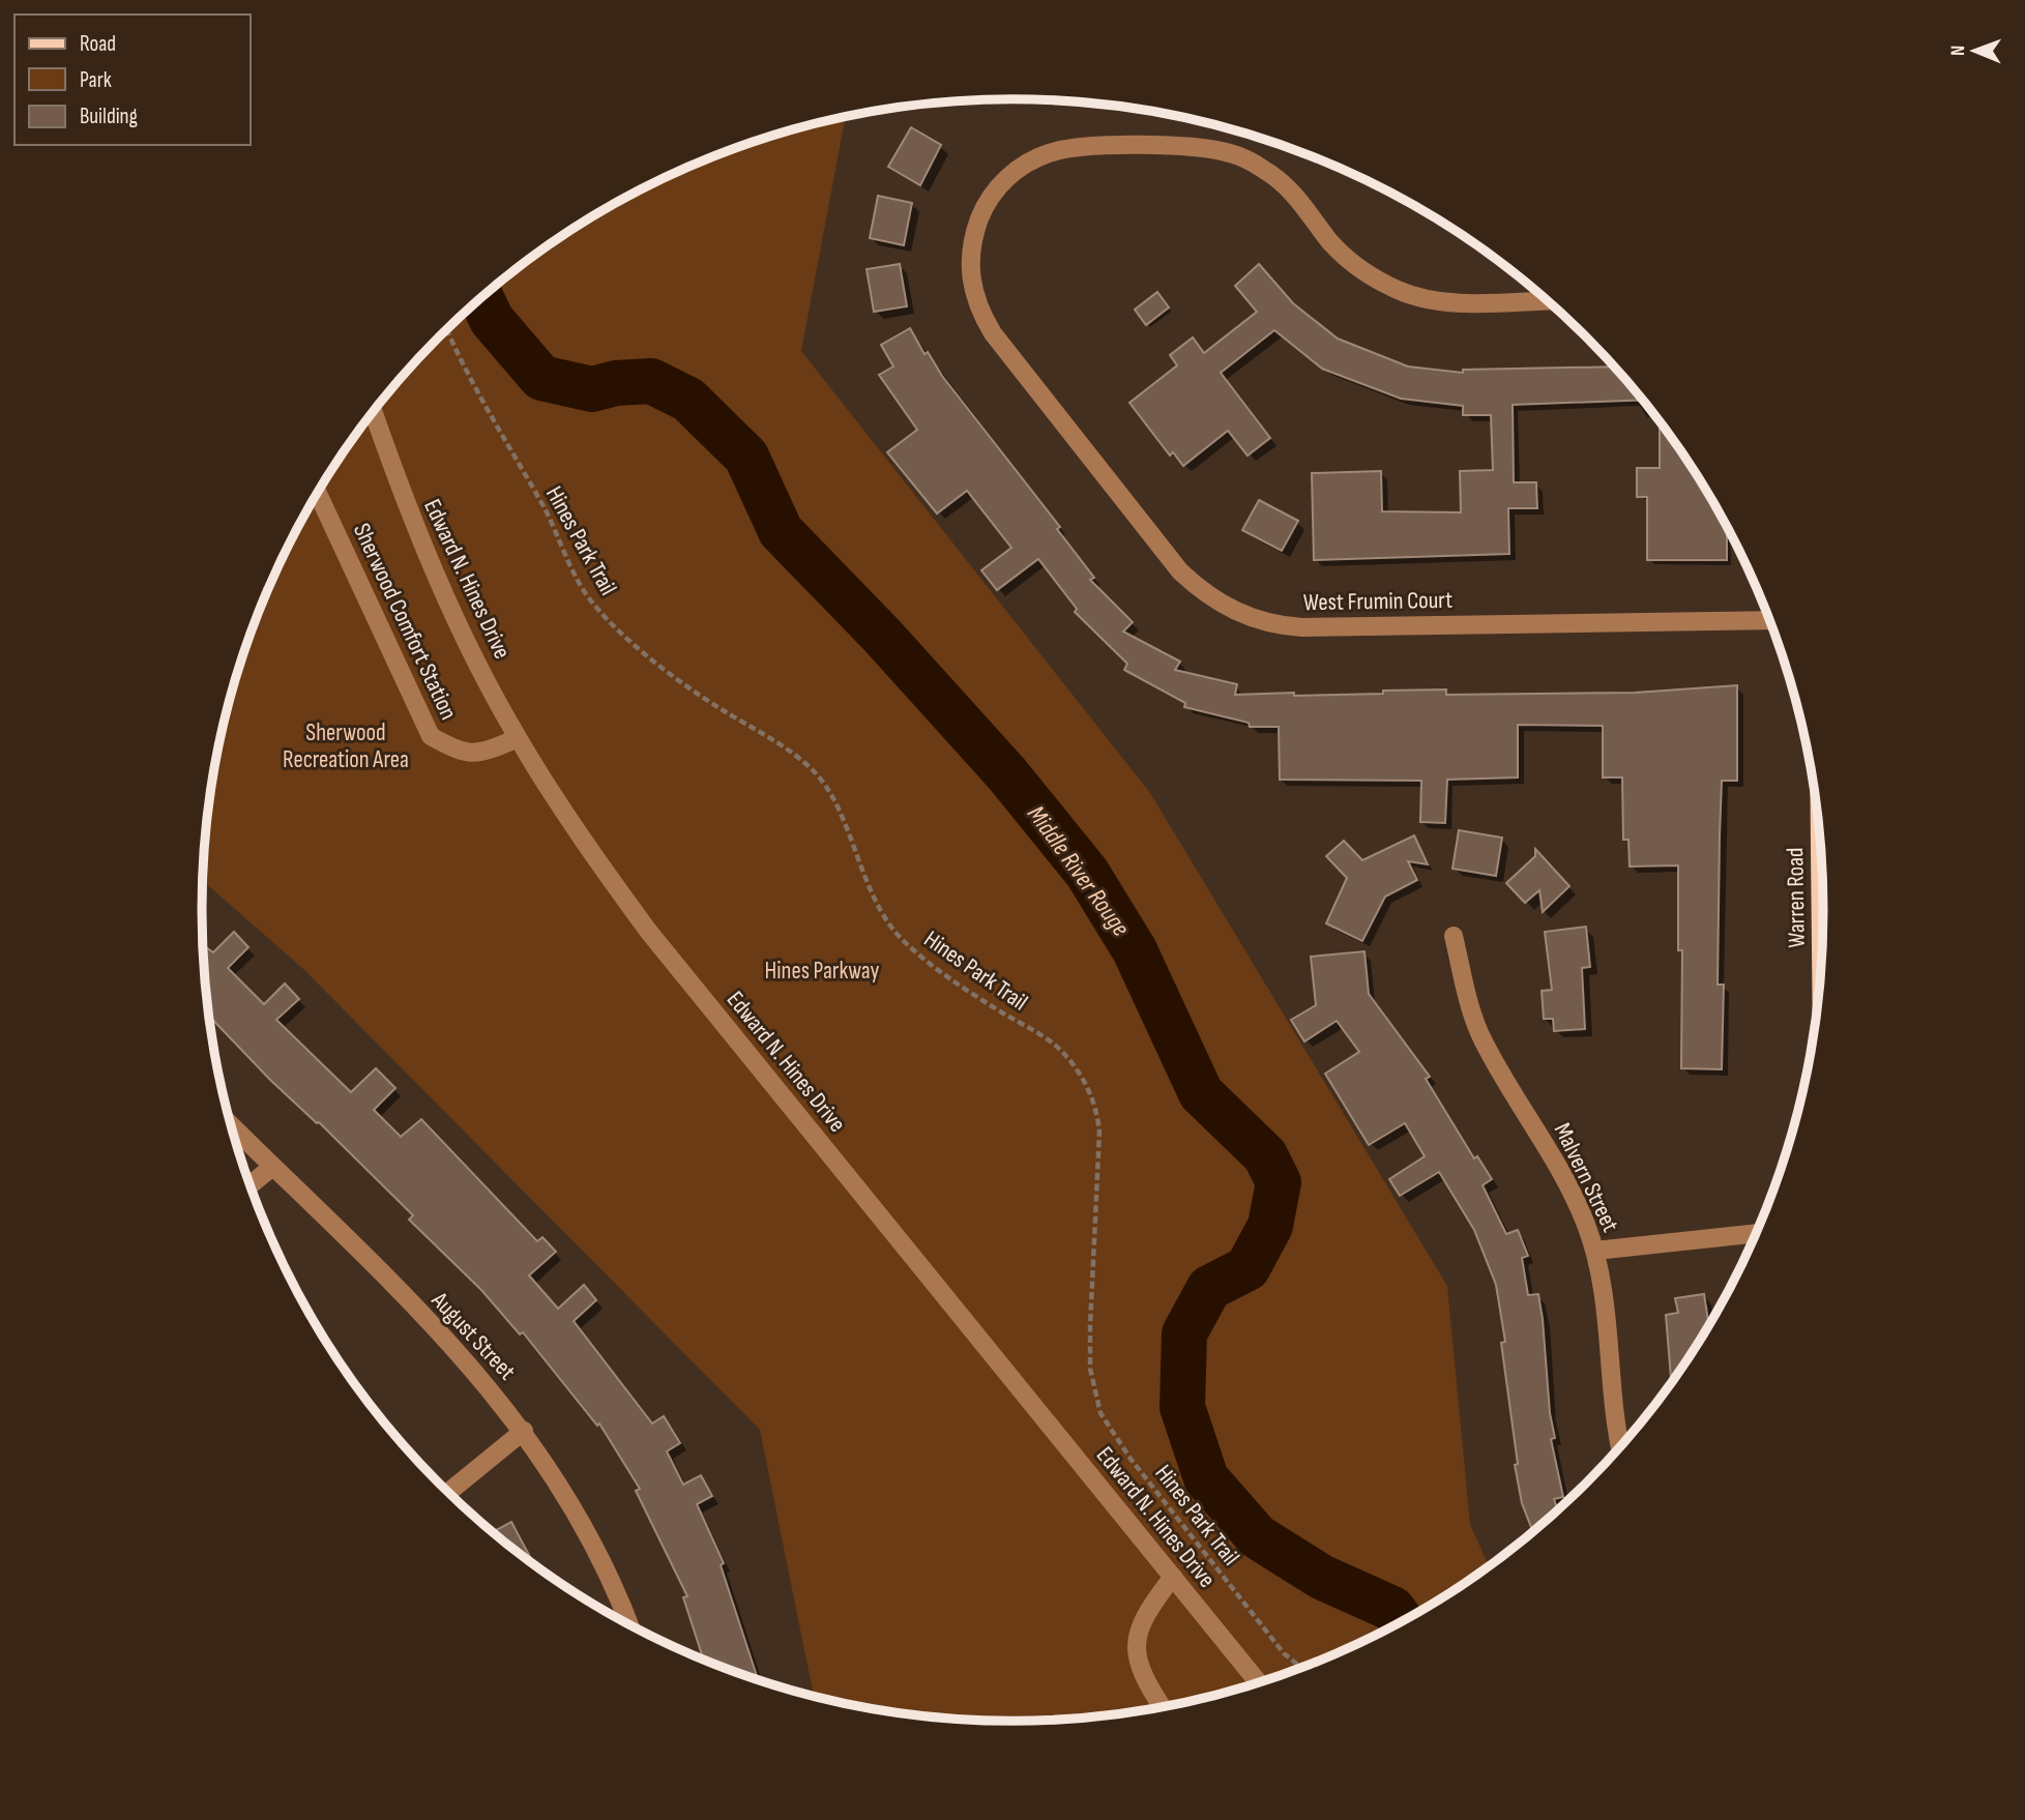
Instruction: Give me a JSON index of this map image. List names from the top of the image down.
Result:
{
  "streets": {
    "main road": ["Warren Road"],
    "street": [
      "Edward N. Hines Drive",
      "West Frumin Court",
      "Sherwood Comfort Station",
      "Malvern Street",
      "August Street"
    ],
    "path": ["Hines Park Trail"]
  },
  "crossings": [
    ["Edward N. Hines Drive", "Sherwood Comfort Station"]
  ],
  "water": ["Middle River Rouge"],
  "parks": ["Sherwood Recreation Area", "Hines Parkway"],
  "legend": ["Road", "Park", "Building"],
  "north": "left"
}
